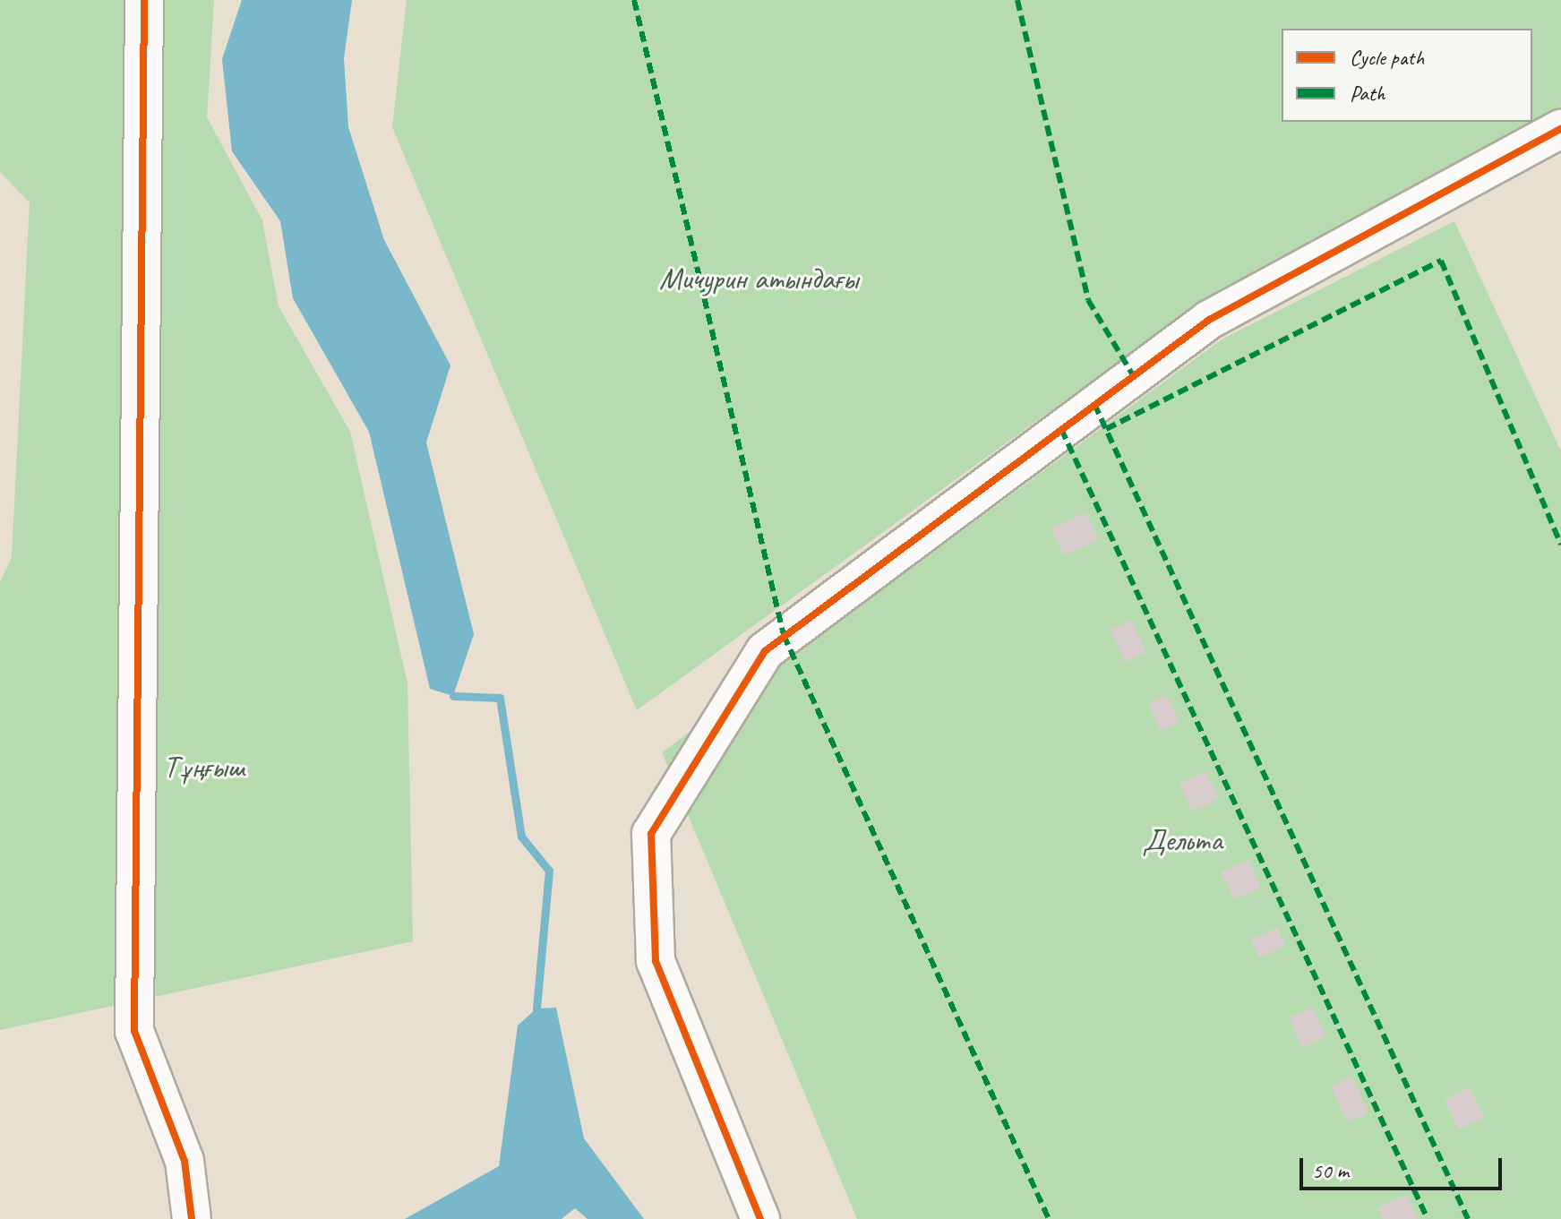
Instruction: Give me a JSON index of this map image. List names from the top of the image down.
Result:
{
  "parks": ["Мичурин атындағы", "Тұңғыш", "Дельта"],
  "legend": ["Cycle path", "Path"],
  "scale_bar": "50 m"
}
